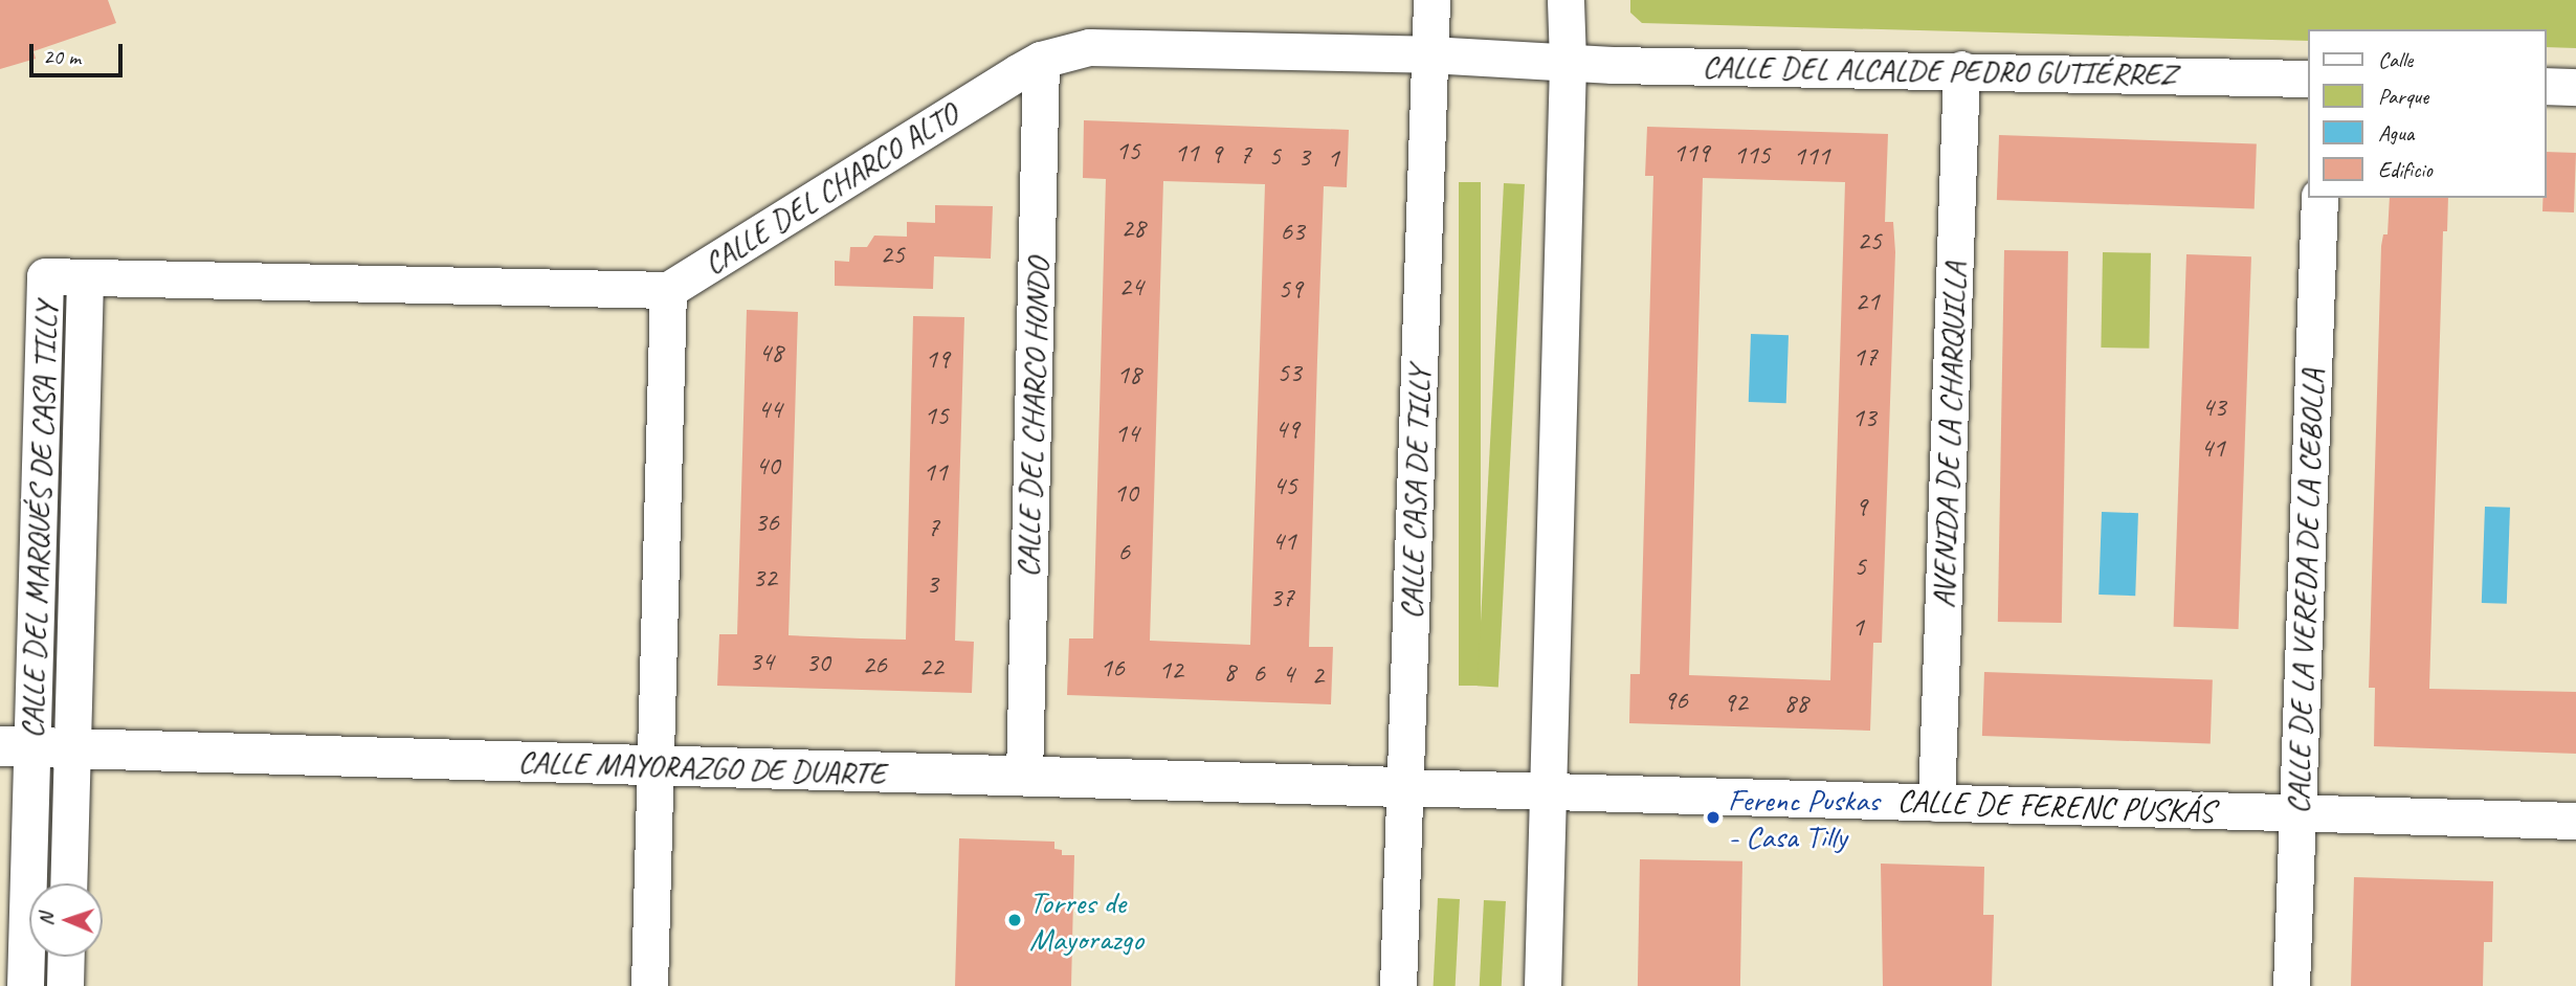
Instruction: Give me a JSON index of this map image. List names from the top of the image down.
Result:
{
  "streets": {
    "street": [
      "CALLE DEL ALCALDE PEDRO GUTIÉRREZ",
      "CALLE DEL CHARCO ALTO",
      "CALLE DEL CHARCO HONDO",
      "AVENIDA DE LA CHARQUILLA",
      "CALLE CASA DE TILLY",
      "CALLE DEL MARQUÉS DE CASA TILLY",
      "CALLE DE LA VEREDA DE LA CEBOLLA",
      "CALLE MAYORAZGO DE DUARTE",
      "CALLE DE FERENC PUSKÁS"
    ]
  },
  "crossings": [
    ["CALLE DEL ALCALDE PEDRO GUTIÉRREZ", "CALLE DEL CHARCO ALTO"],
    ["CALLE DEL ALCALDE PEDRO GUTIÉRREZ", "AVENIDA DE LA CHARQUILLA"],
    ["CALLE DEL CHARCO ALTO", "CALLE DEL CHARCO HONDO"],
    ["CALLE DEL CHARCO ALTO", "CALLE CASA DE TILLY"],
    ["CALLE DEL CHARCO ALTO", "CALLE DEL MARQUÉS DE CASA TILLY"],
    ["CALLE DEL CHARCO HONDO", "CALLE MAYORAZGO DE DUARTE"],
    ["AVENIDA DE LA CHARQUILLA", "CALLE DE FERENC PUSKÁS"],
    ["CALLE CASA DE TILLY", "CALLE MAYORAZGO DE DUARTE"],
    ["CALLE CASA DE TILLY", "CALLE DE FERENC PUSKÁS"],
    ["CALLE DEL MARQUÉS DE CASA TILLY", "CALLE MAYORAZGO DE DUARTE"],
    ["CALLE DE LA VEREDA DE LA CEBOLLA", "CALLE DE FERENC PUSKÁS"],
    ["CALLE MAYORAZGO DE DUARTE", "CALLE DE FERENC PUSKÁS"]
  ],
  "places": ["Ferenc Puskas - Casa Tilly", "Torres de Mayorazgo"],
  "house_numbers": [
    "15",
    "11",
    "119",
    "9",
    "7",
    "115",
    "5",
    "111",
    "3",
    "1",
    "28",
    "63",
    "25",
    "25",
    "24",
    "59",
    "21",
    "48",
    "17",
    "19",
    "53",
    "18",
    "43",
    "44",
    "15",
    "13",
    "49",
    "14",
    "41",
    "40",
    "11",
    "45",
    "10",
    "9",
    "36",
    "7",
    "41",
    "6",
    "5",
    "32",
    "3",
    "37",
    "1",
    "34",
    "30",
    "26",
    "22",
    "16",
    "12",
    "8",
    "6",
    "4",
    "2",
    "96",
    "92",
    "88"
  ],
  "legend": [
    "Calle",
    "Parque",
    "Agua",
    "Edificio"
  ],
  "scale_bar": "20 m",
  "north": "left"
}
